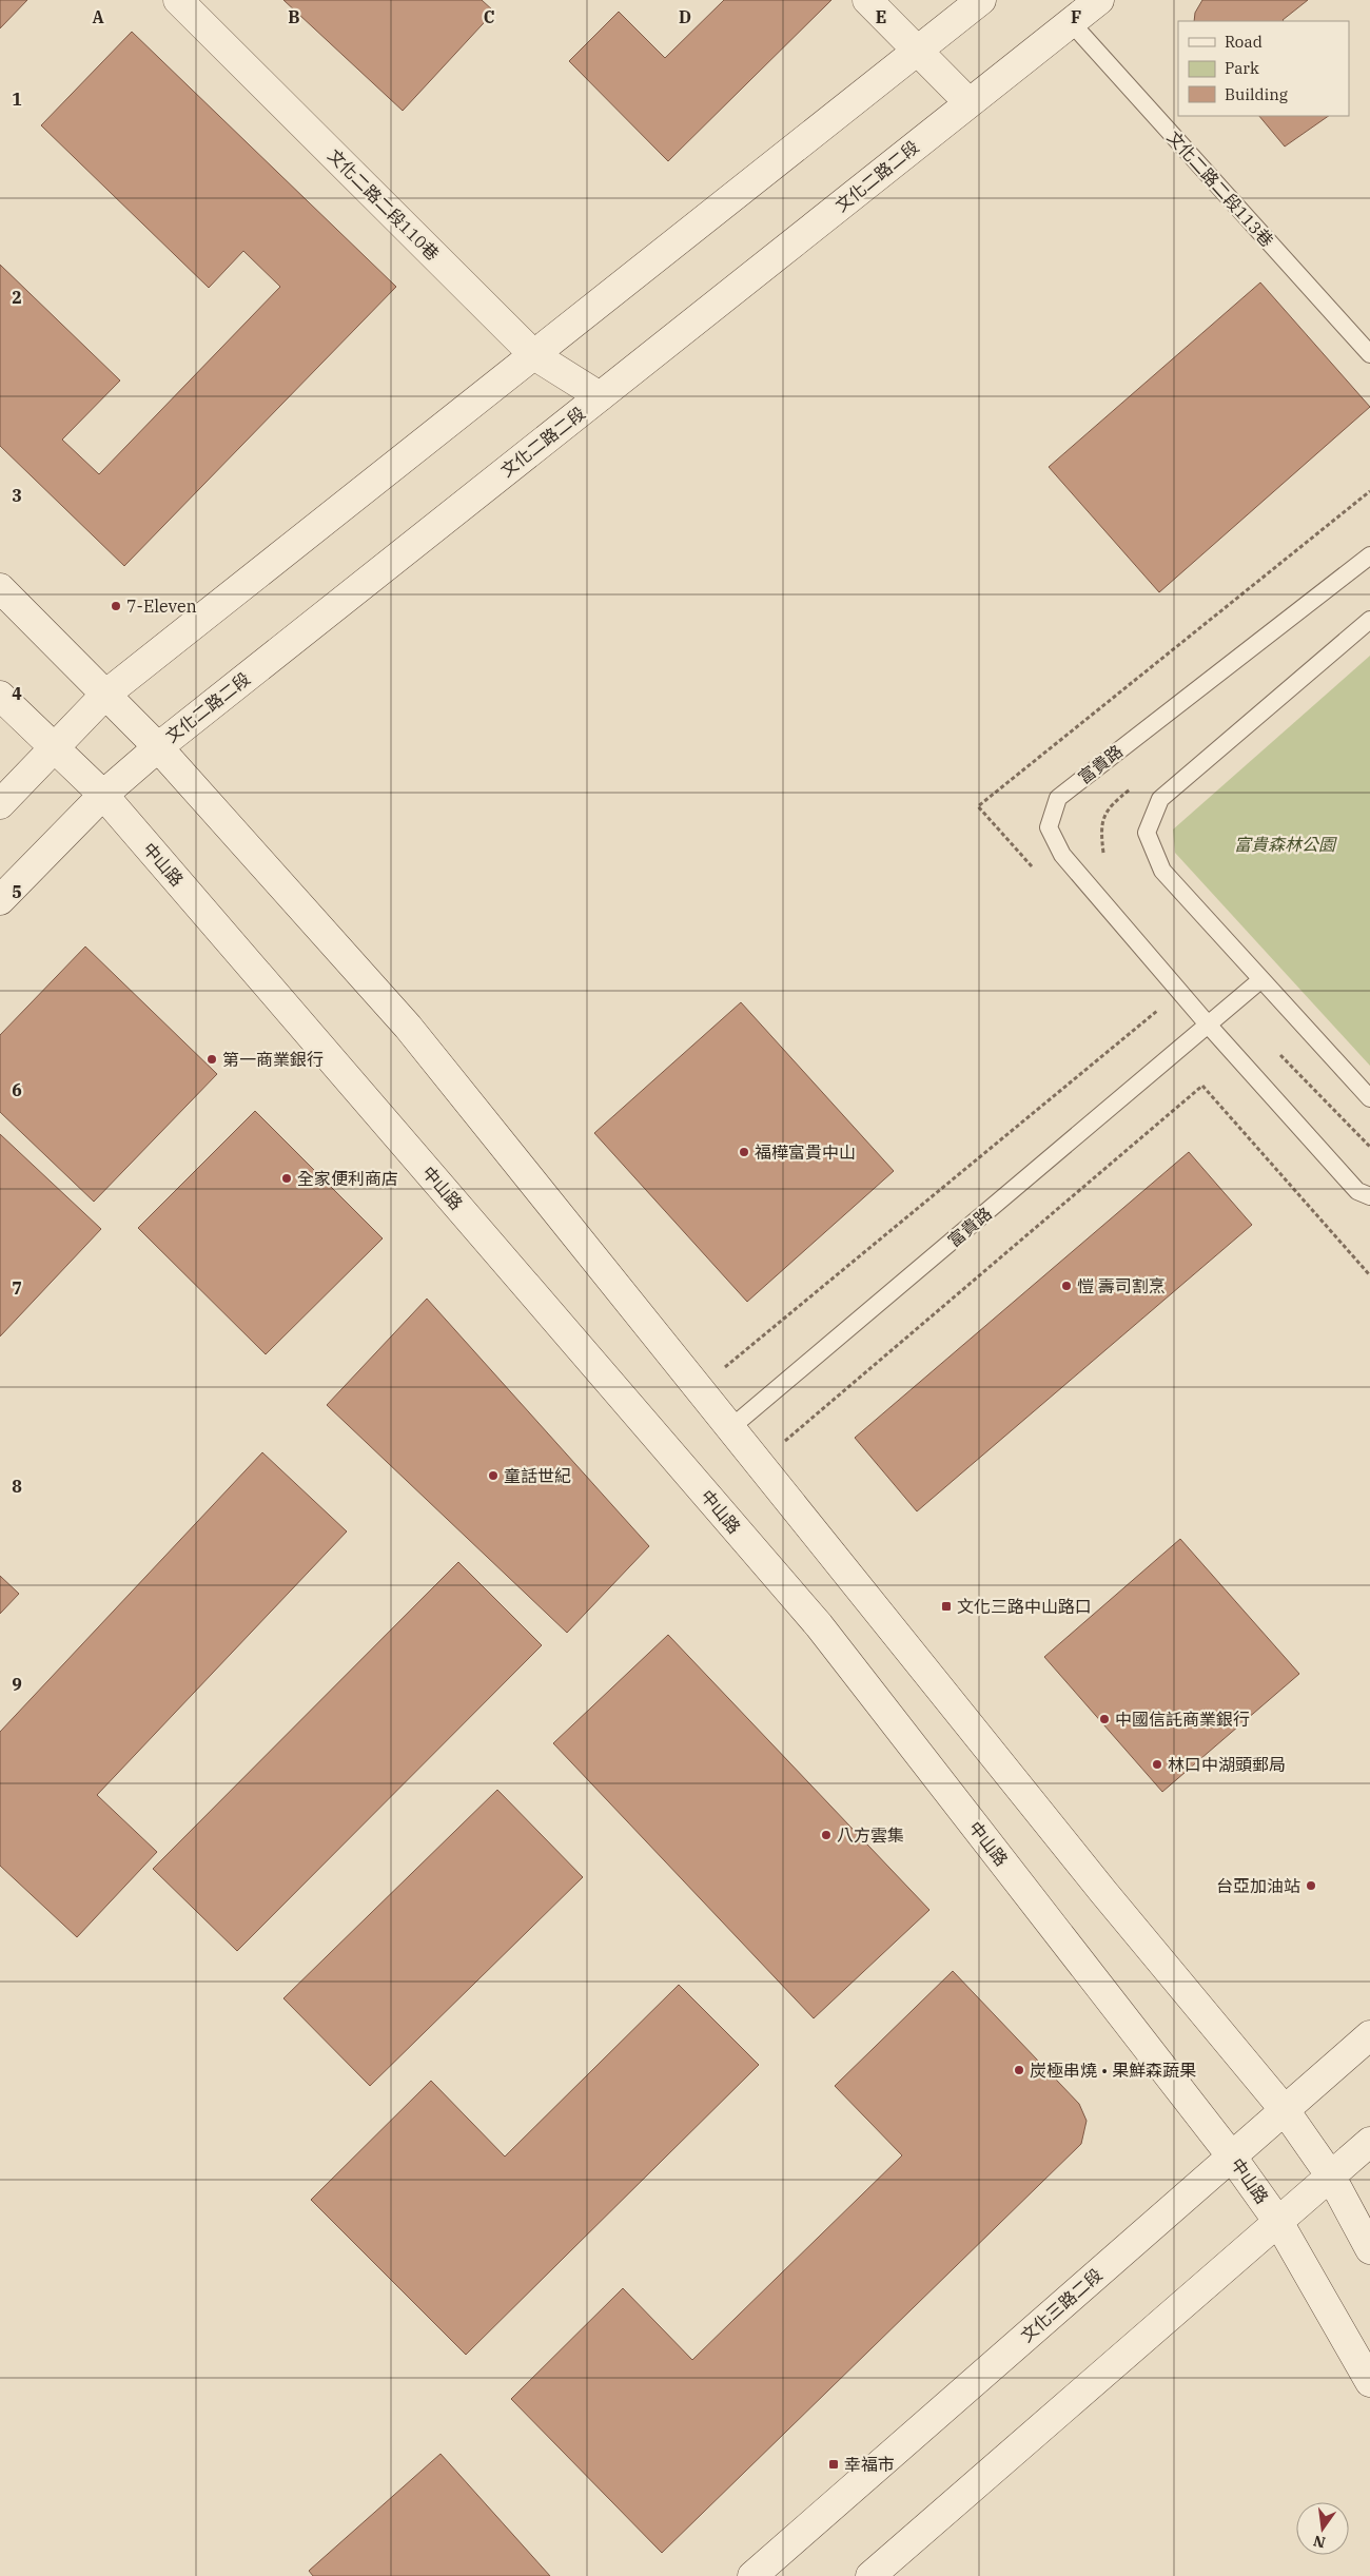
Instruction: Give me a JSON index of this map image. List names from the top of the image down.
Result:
{
  "streets": {
    "street": [
      "文化二路二段",
      "文化二路二段110巷",
      "中山路",
      "文化三路二段"
    ],
    "lane": ["文化二路二段113巷", "富貴路"]
  },
  "crossings": [
    ["文化二路二段", "文化二路二段113巷"],
    ["文化二路二段", "文化二路二段110巷"],
    ["文化二路二段", "中山路"],
    ["中山路", "文化三路二段"]
  ],
  "parks": ["富貴森林公園"],
  "places": {
    "other": [
      "7-Eleven",
      "第一商業銀行",
      "福樺富貴中山",
      "全家便利商店",
      "愷 壽司割烹",
      "童話世紀",
      "中國信託商業銀行",
      "林口中湖頭郵局",
      "八方雲集",
      "台亞加油站",
      "炭極串燒 • 果鮮森蔬果"
    ],
    "transit": ["文化三路中山路口", "幸福市"]
  },
  "legend": ["Road", "Park", "Building"],
  "north": "bottom",
  "grid": {
    "columns": [
      "A",
      "B",
      "C",
      "D",
      "E",
      "F"
    ],
    "rows": [
      "1",
      "2",
      "3",
      "4",
      "5",
      "6",
      "7",
      "8",
      "9"
    ]
  }
}
